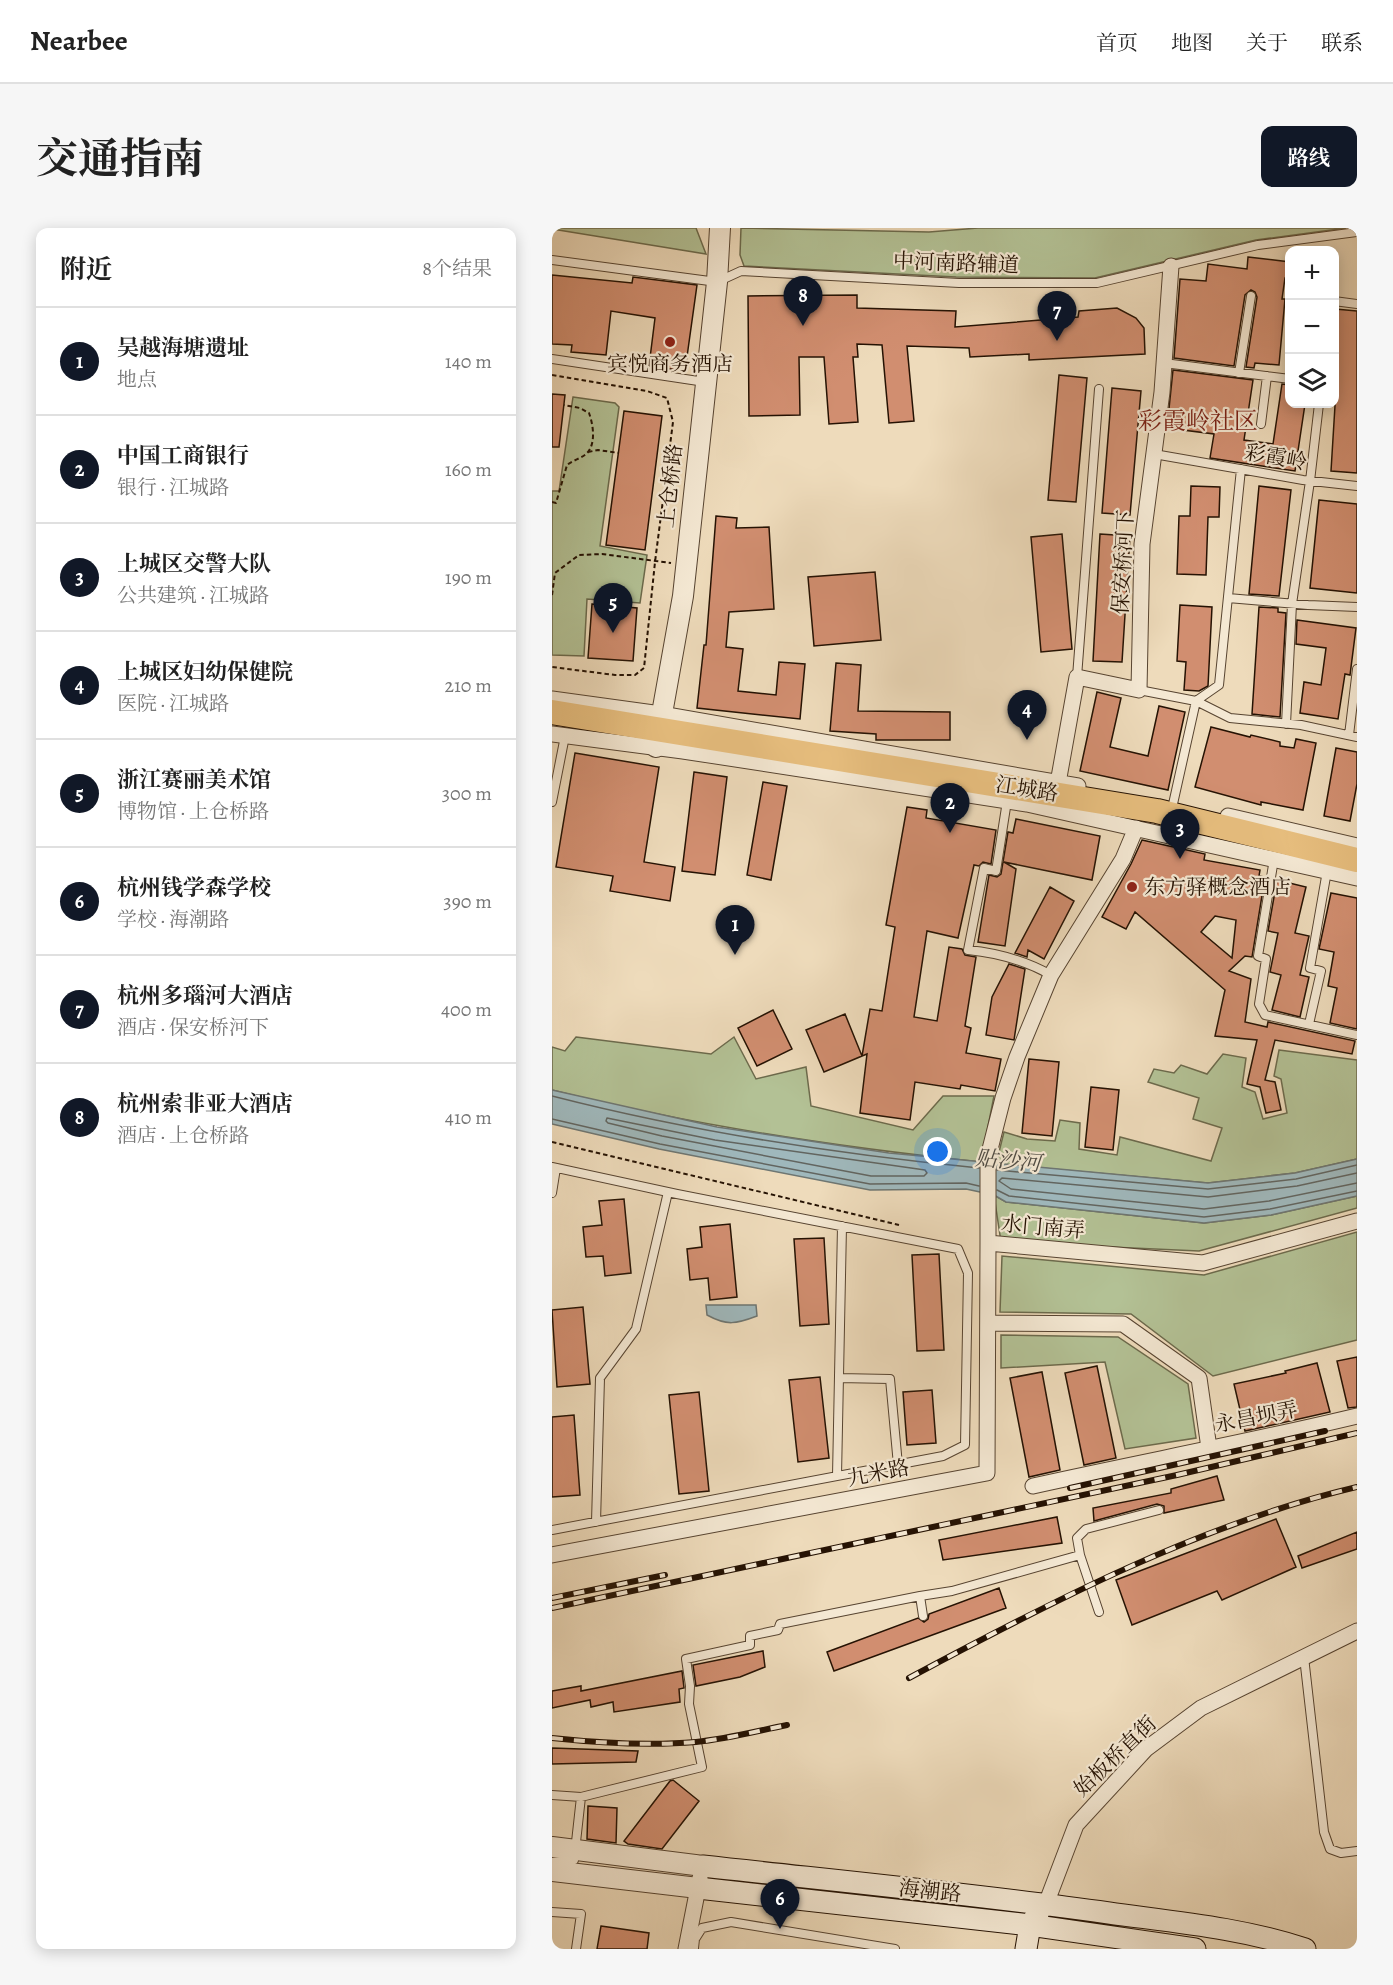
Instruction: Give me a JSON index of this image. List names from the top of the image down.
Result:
{
  "streets": {
    "main road": ["江城路", "海潮路"],
    "street": [
      "上仓桥路",
      "保安桥河下",
      "水门南弄",
      "永昌坝弄",
      "九米路",
      "始板桥直街"
    ],
    "lane": ["中河南路辅道", "彩霞岭"]
  },
  "crossings": [
    ["中河南路辅道", "上仓桥路"],
    ["中河南路辅道", "保安桥河下"],
    ["彩霞岭", "保安桥河下"],
    ["上仓桥路", "江城路"],
    ["江城路", "水门南弄"],
    ["水门南弄", "九米路"],
    ["永昌坝弄", "九米路"],
    ["始板桥直街", "海潮路"]
  ],
  "districts": ["彩霞岭社区"],
  "water": ["贴沙河"],
  "places": ["宾悦商务酒店", "东方驿概念酒店"],
  "page": {
    "header": "Nearbee",
    "nav": [
      "首页",
      "地图",
      "关于",
      "联系"
    ],
    "title": "交通指南",
    "buttons": "路线",
    "heading": ["附近", "8个结果"],
    "map_buttons": ["+", "−"],
    "pins": [
      "8",
      "7",
      "5",
      "4",
      "2",
      "3",
      "1",
      "6"
    ],
    "list": [
      {
        "mark": "1",
        "name": "吴越海塘遗址",
        "note": "地点",
        "value": "140 m"
      },
      {
        "mark": "2",
        "name": "中国工商银行",
        "note": "银行 · 江城路",
        "value": "160 m"
      },
      {
        "mark": "3",
        "name": "上城区交警大队",
        "note": "公共建筑 · 江城路",
        "value": "190 m"
      },
      {
        "mark": "4",
        "name": "上城区妇幼保健院",
        "note": "医院 · 江城路",
        "value": "210 m"
      },
      {
        "mark": "5",
        "name": "浙江赛丽美术馆",
        "note": "博物馆 · 上仓桥路",
        "value": "300 m"
      },
      {
        "mark": "6",
        "name": "杭州钱学森学校",
        "note": "学校 · 海潮路",
        "value": "390 m"
      },
      {
        "mark": "7",
        "name": "杭州多瑙河大酒店",
        "note": "酒店 · 保安桥河下",
        "value": "400 m"
      },
      {
        "mark": "8",
        "name": "杭州索非亚大酒店",
        "note": "酒店 · 上仓桥路",
        "value": "410 m"
      }
    ]
  }
}
